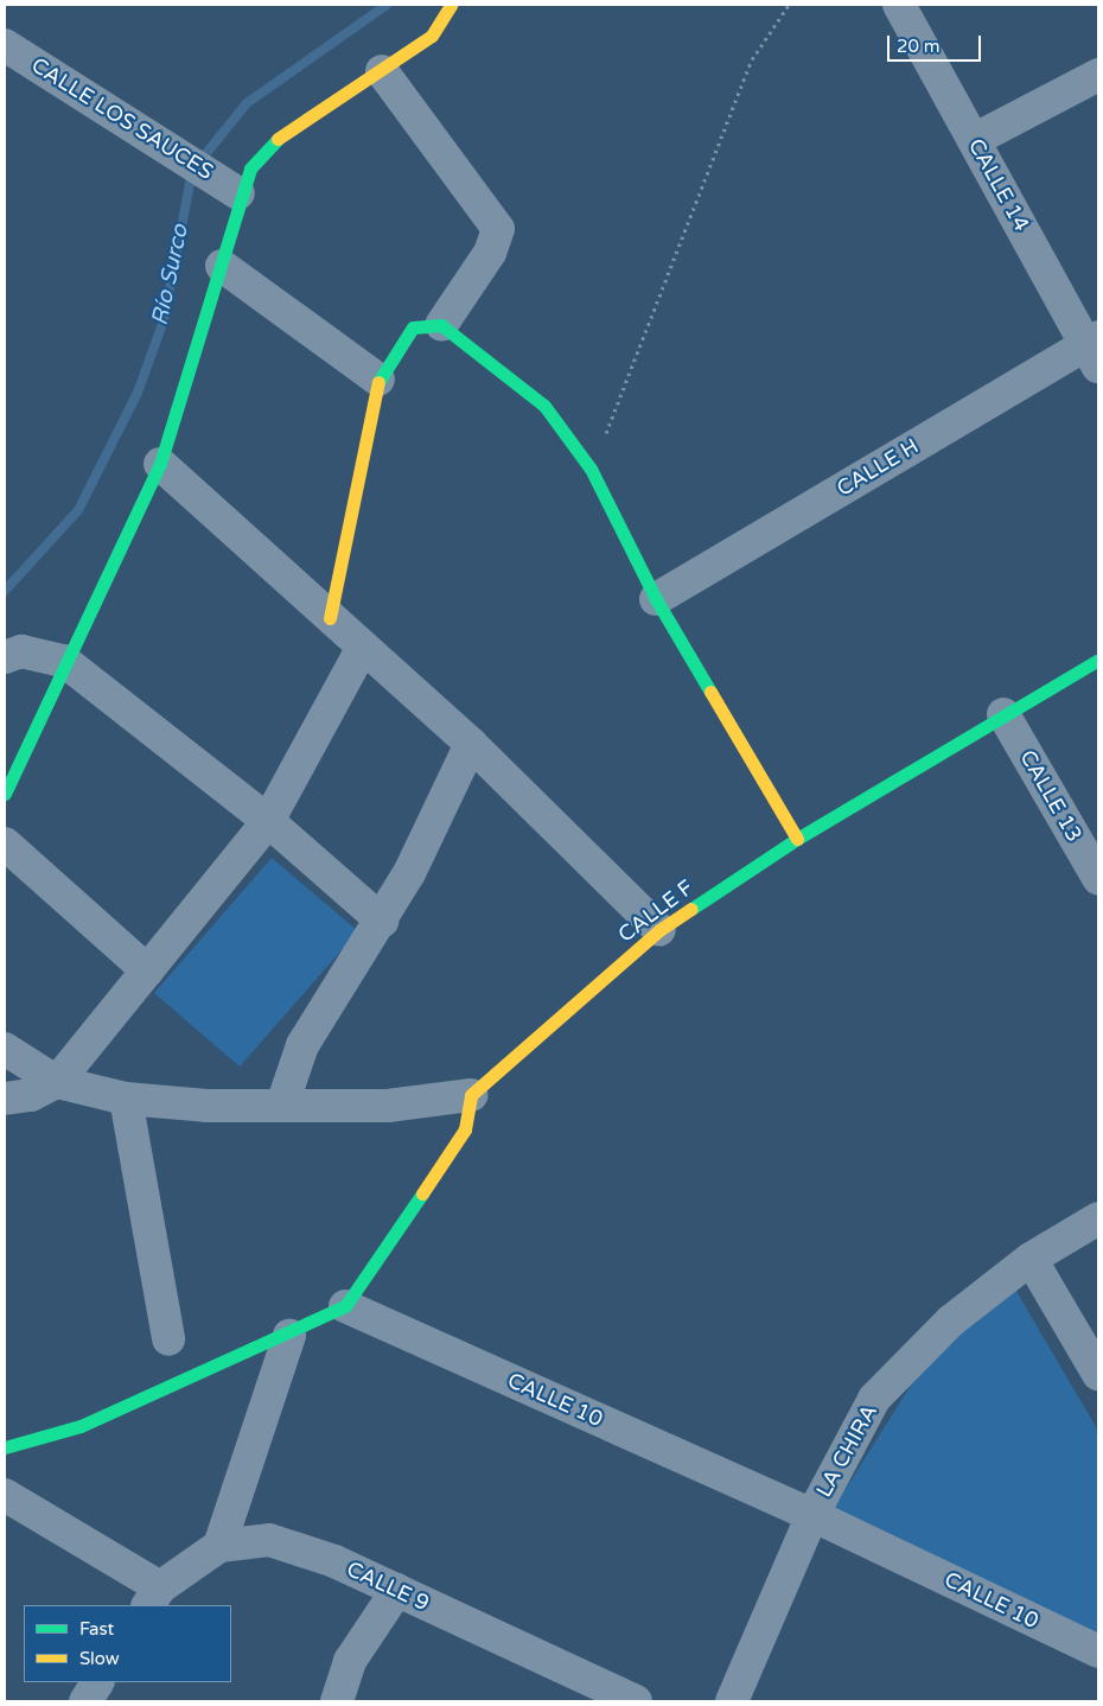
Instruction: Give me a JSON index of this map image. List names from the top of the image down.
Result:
{
  "streets": {
    "street": [
      "CALLE LOS SAUCES",
      "CALLE 14",
      "CALLE H",
      "CALLE 13",
      "CALLE F",
      "CALLE 10",
      "LA CHIRA",
      "CALLE 9"
    ]
  },
  "crossings": [
    ["CALLE 14", "CALLE H"],
    ["CALLE 13", "CALLE F"],
    ["CALLE 10", "LA CHIRA"]
  ],
  "water": ["Río Surco"],
  "legend": ["Fast", "Slow"],
  "scale_bar": "20 m"
}
